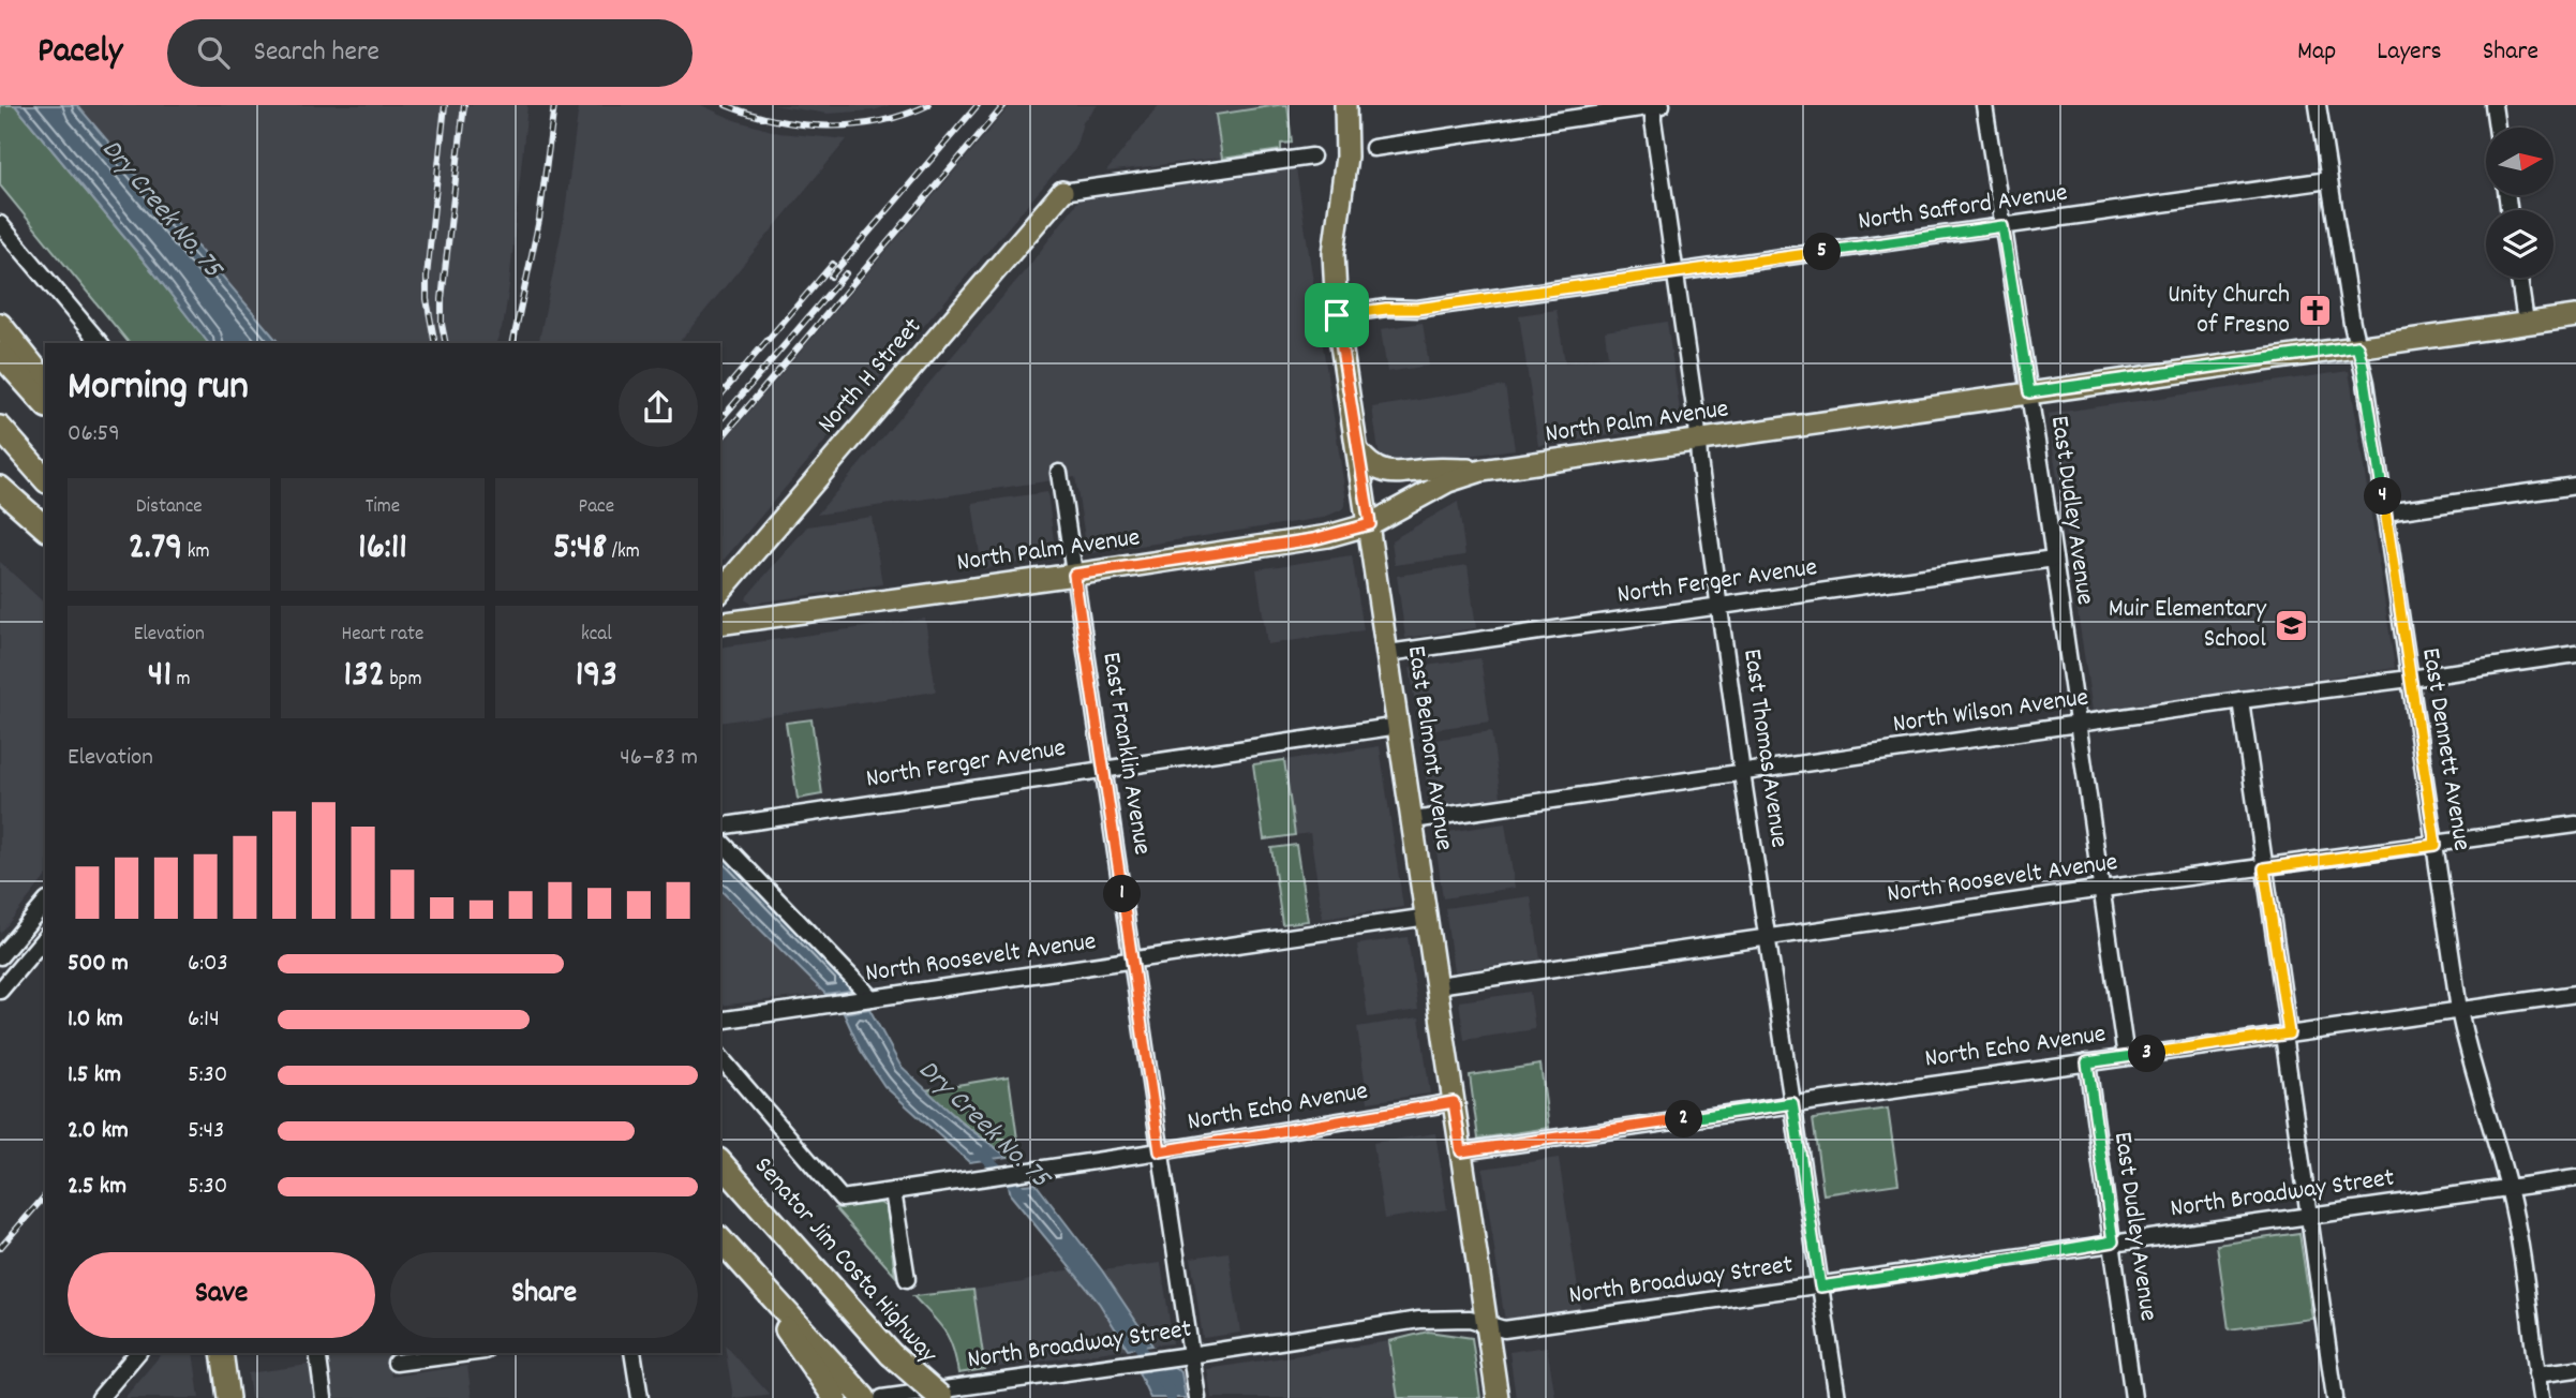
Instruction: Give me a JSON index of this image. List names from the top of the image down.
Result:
{
  "streets": {
    "highway": ["Senator Jim Costa Highway"],
    "main road": ["North H Street", "North Palm Avenue", "East Belmont Avenue"],
    "street": [
      "North Safford Avenue",
      "East Dudley Avenue",
      "North Ferger Avenue",
      "North Wilson Avenue",
      "East Thomas Avenue",
      "East Dennett Avenue",
      "East Franklin Avenue",
      "North Roosevelt Avenue",
      "North Echo Avenue",
      "North Broadway Street"
    ]
  },
  "crossings": [
    ["North Safford Avenue", "East Dudley Avenue"],
    ["North Safford Avenue", "East Belmont Avenue"],
    ["North Safford Avenue", "East Thomas Avenue"],
    ["North Safford Avenue", "East Dennett Avenue"],
    ["North Palm Avenue", "East Dudley Avenue"],
    ["North Palm Avenue", "East Belmont Avenue"],
    ["North Palm Avenue", "East Thomas Avenue"],
    ["North Palm Avenue", "East Dennett Avenue"],
    ["North Palm Avenue", "East Franklin Avenue"],
    ["East Dudley Avenue", "North Ferger Avenue"],
    ["East Dudley Avenue", "North Wilson Avenue"],
    ["East Dudley Avenue", "North Roosevelt Avenue"],
    ["East Dudley Avenue", "North Echo Avenue"],
    ["East Dudley Avenue", "North Broadway Street"],
    ["North Ferger Avenue", "East Belmont Avenue"],
    ["North Ferger Avenue", "East Thomas Avenue"],
    ["North Ferger Avenue", "East Franklin Avenue"],
    ["North Wilson Avenue", "East Belmont Avenue"],
    ["North Wilson Avenue", "East Thomas Avenue"],
    ["North Wilson Avenue", "East Dennett Avenue"],
    ["East Belmont Avenue", "North Roosevelt Avenue"],
    ["East Belmont Avenue", "North Echo Avenue"],
    ["East Belmont Avenue", "North Broadway Street"],
    ["East Thomas Avenue", "North Roosevelt Avenue"],
    ["East Thomas Avenue", "North Echo Avenue"],
    ["East Thomas Avenue", "North Broadway Street"],
    ["East Dennett Avenue", "North Roosevelt Avenue"],
    ["East Dennett Avenue", "North Echo Avenue"],
    ["East Dennett Avenue", "North Broadway Street"],
    ["East Franklin Avenue", "North Roosevelt Avenue"],
    ["East Franklin Avenue", "North Echo Avenue"],
    ["East Franklin Avenue", "North Broadway Street"]
  ],
  "water": ["Dry Creek No. 75"],
  "places": {
    "church": ["Unity Church of Fresno"],
    "school or university": ["Muir Elementary School"]
  },
  "north": "right",
  "page": {
    "header": "Pacely",
    "search": "Search here",
    "nav": ["Map", "Layers", "Share"],
    "pins": [
      "5",
      "4",
      "1",
      "3",
      "2"
    ],
    "heading": ["Morning run", "06:59"],
    "stats": [
      ["Distance", "2.79 km"],
      ["Time", "16:11"],
      ["Pace", "5:48 /km"],
      ["Elevation", "41 m"],
      ["Heart rate", "132 bpm"],
      ["kcal", "193"]
    ],
    "chart": ["Elevation", "46–83 m"],
    "list": [
      {
        "name": "500 m",
        "note": "6:03"
      },
      {
        "name": "1.0 km",
        "note": "6:14"
      },
      {
        "name": "1.5 km",
        "note": "5:30"
      },
      {
        "name": "2.0 km",
        "note": "5:43"
      },
      {
        "name": "2.5 km",
        "note": "5:30"
      }
    ],
    "buttons": ["Save", "Share"]
  }
}
